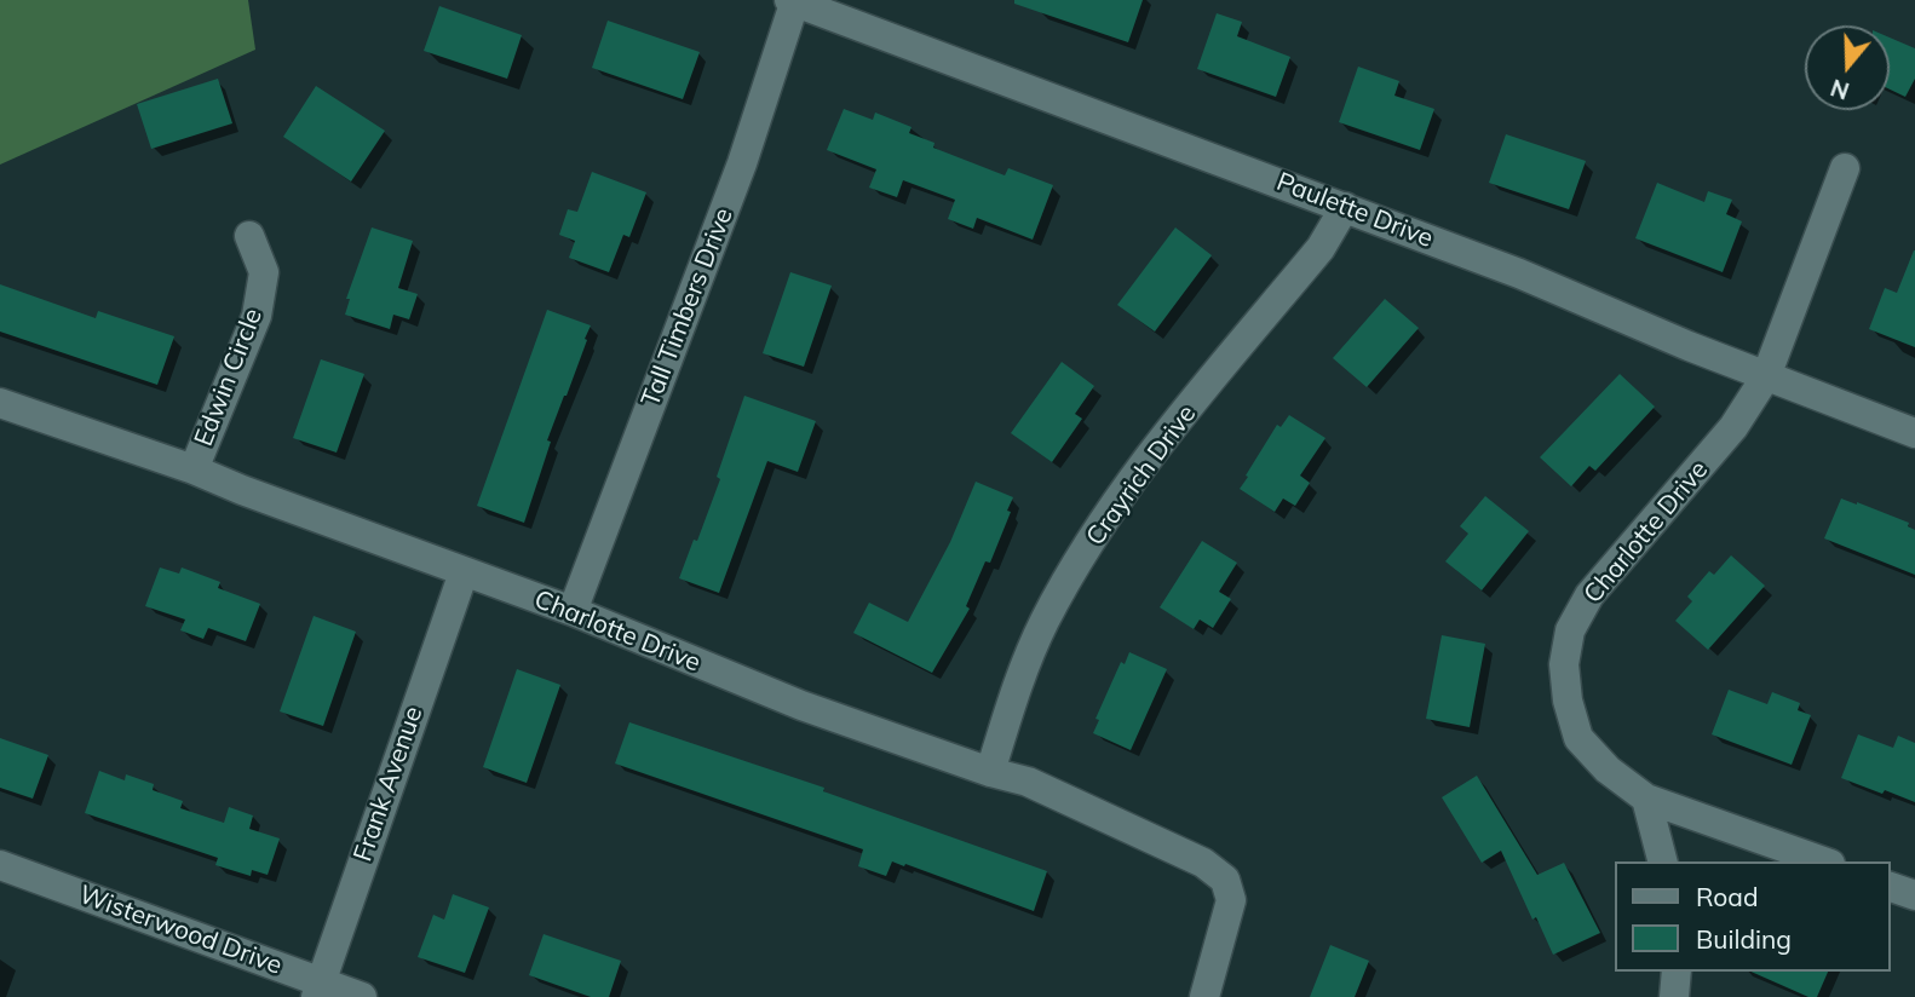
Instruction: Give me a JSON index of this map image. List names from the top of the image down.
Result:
{
  "streets": {
    "street": [
      "Paulette Drive",
      "Tall Timbers Drive",
      "Edwin Circle",
      "Crayrich Drive",
      "Charlotte Drive",
      "Frank Avenue",
      "Wisterwood Drive"
    ]
  },
  "crossings": [
    ["Paulette Drive", "Tall Timbers Drive"],
    ["Paulette Drive", "Crayrich Drive"],
    ["Paulette Drive", "Charlotte Drive"],
    ["Tall Timbers Drive", "Charlotte Drive"],
    ["Edwin Circle", "Charlotte Drive"],
    ["Crayrich Drive", "Charlotte Drive"],
    ["Charlotte Drive", "Frank Avenue"],
    ["Frank Avenue", "Wisterwood Drive"]
  ],
  "legend": ["Road", "Building"],
  "north": "bottom"
}
